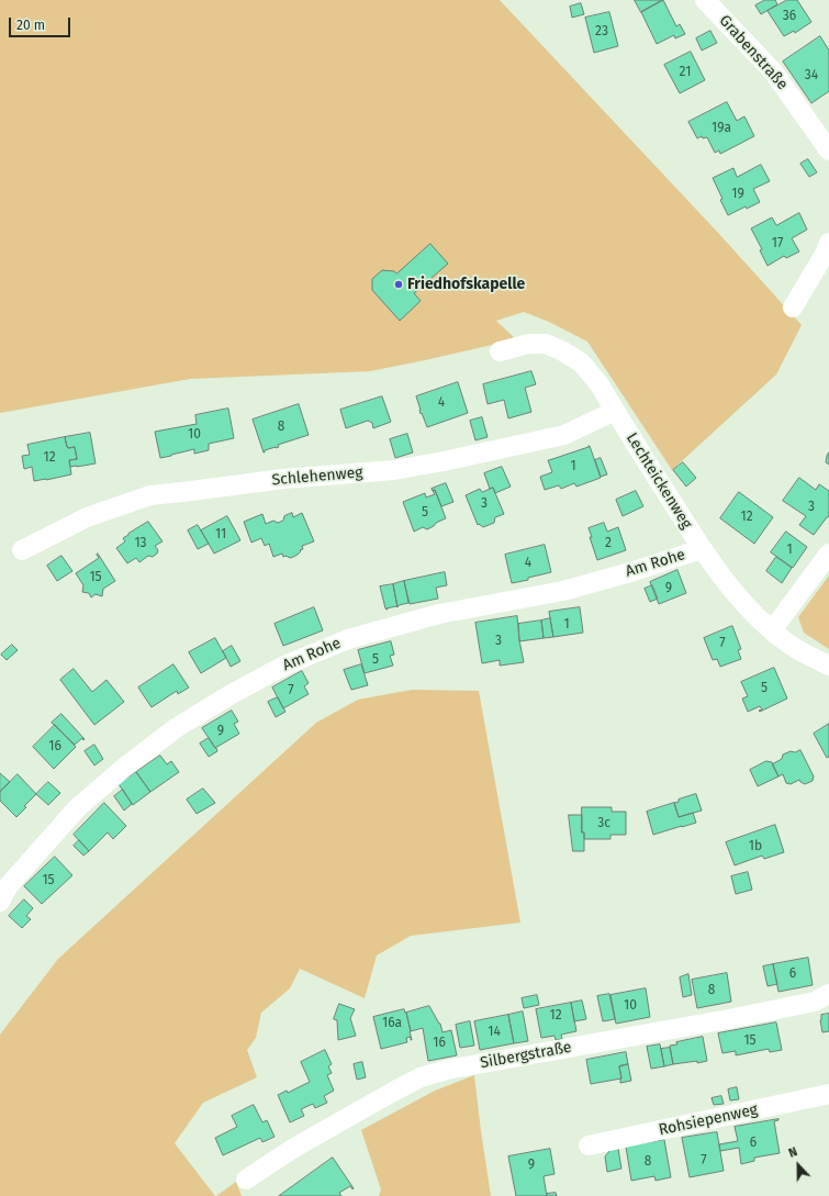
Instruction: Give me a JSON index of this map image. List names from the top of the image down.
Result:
{
  "streets": {
    "street": [
      "Grabenstraße",
      "Schlehenweg",
      "Lechteickenweg",
      "Am Rohe",
      "Silbergstraße",
      "Rohsiepenweg"
    ]
  },
  "crossings": [
    ["Schlehenweg", "Lechteickenweg"],
    ["Lechteickenweg", "Am Rohe"]
  ],
  "places": ["Friedhofskapelle"],
  "house_numbers": [
    "36",
    "23",
    "21",
    "34",
    "19a",
    "19",
    "17",
    "4",
    "8",
    "10",
    "12",
    "1",
    "3",
    "3",
    "5",
    "12",
    "11",
    "13",
    "2",
    "1",
    "4",
    "15",
    "9",
    "1",
    "3",
    "7",
    "5",
    "5",
    "7",
    "9",
    "16",
    "3c",
    "1b",
    "15",
    "6",
    "8",
    "10",
    "12",
    "16a",
    "14",
    "15",
    "16",
    "6",
    "7",
    "8",
    "9"
  ],
  "scale_bar": "20 m",
  "north": "top"
}
